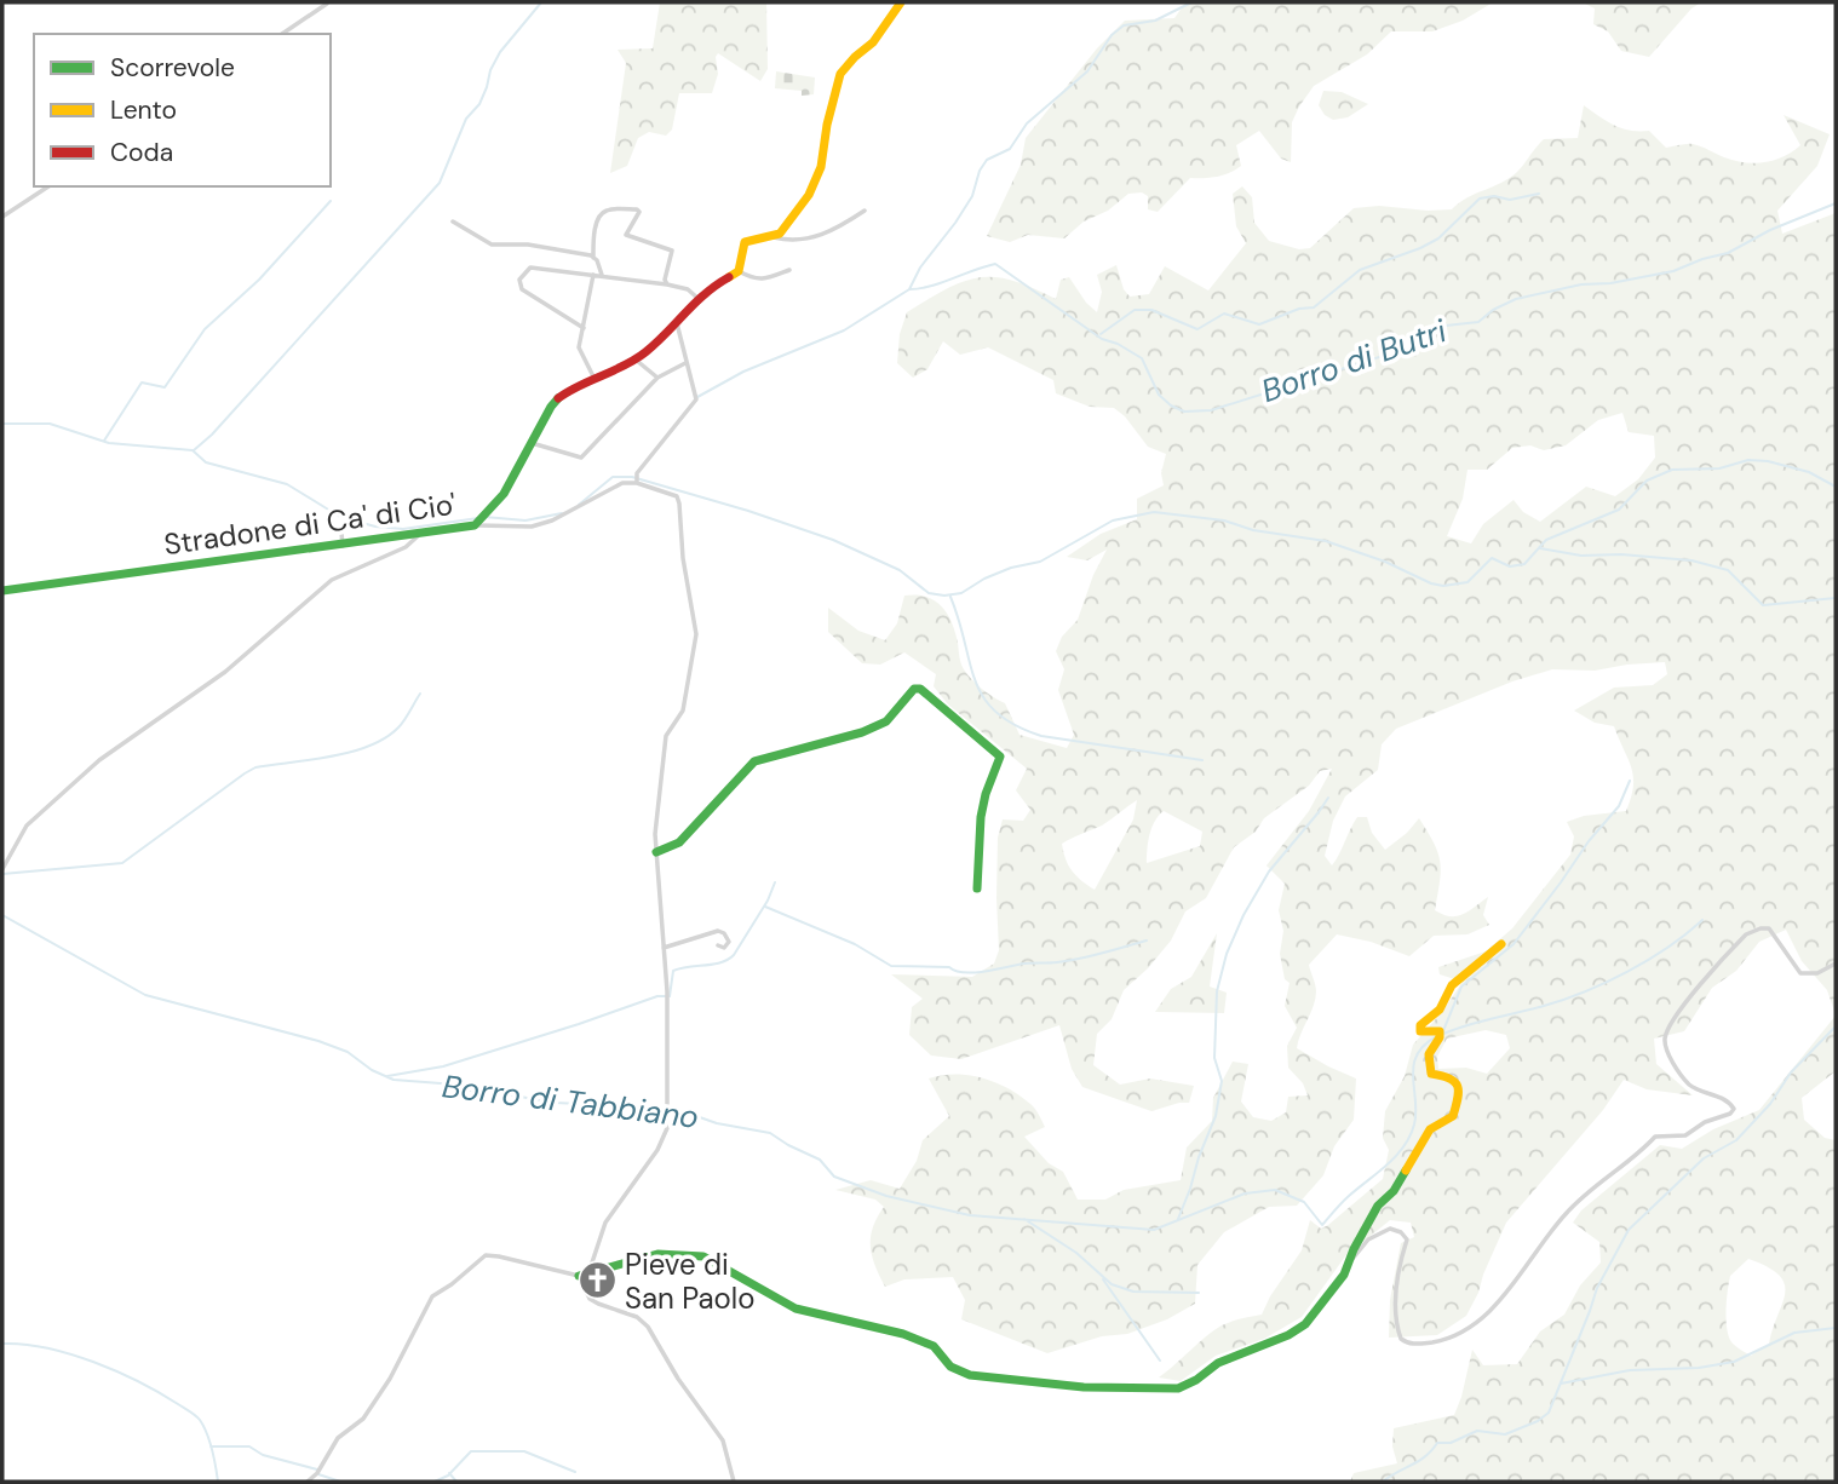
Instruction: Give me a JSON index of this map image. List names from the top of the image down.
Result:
{
  "streets": {
    "street": ["Stradone di Ca' di Cio'"]
  },
  "water": ["Borro di Butri", "Borro di Tabbiano"],
  "places": {
    "church": ["Pieve di San Paolo"]
  },
  "legend": ["Scorrevole", "Lento", "Coda"]
}
